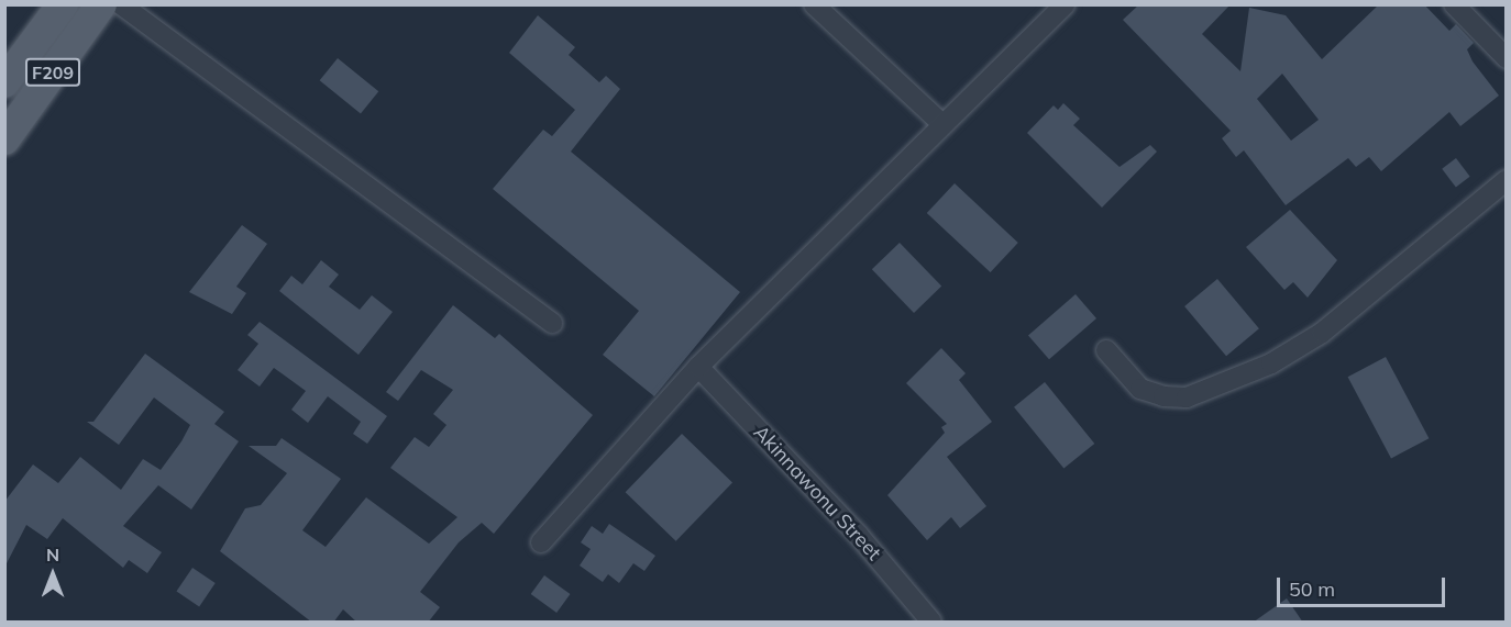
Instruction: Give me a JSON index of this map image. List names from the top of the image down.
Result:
{
  "streets": {
    "main road": ["F209"],
    "street": ["Akinnawonu Street"]
  },
  "scale_bar": "50 m",
  "north": "top"
}
